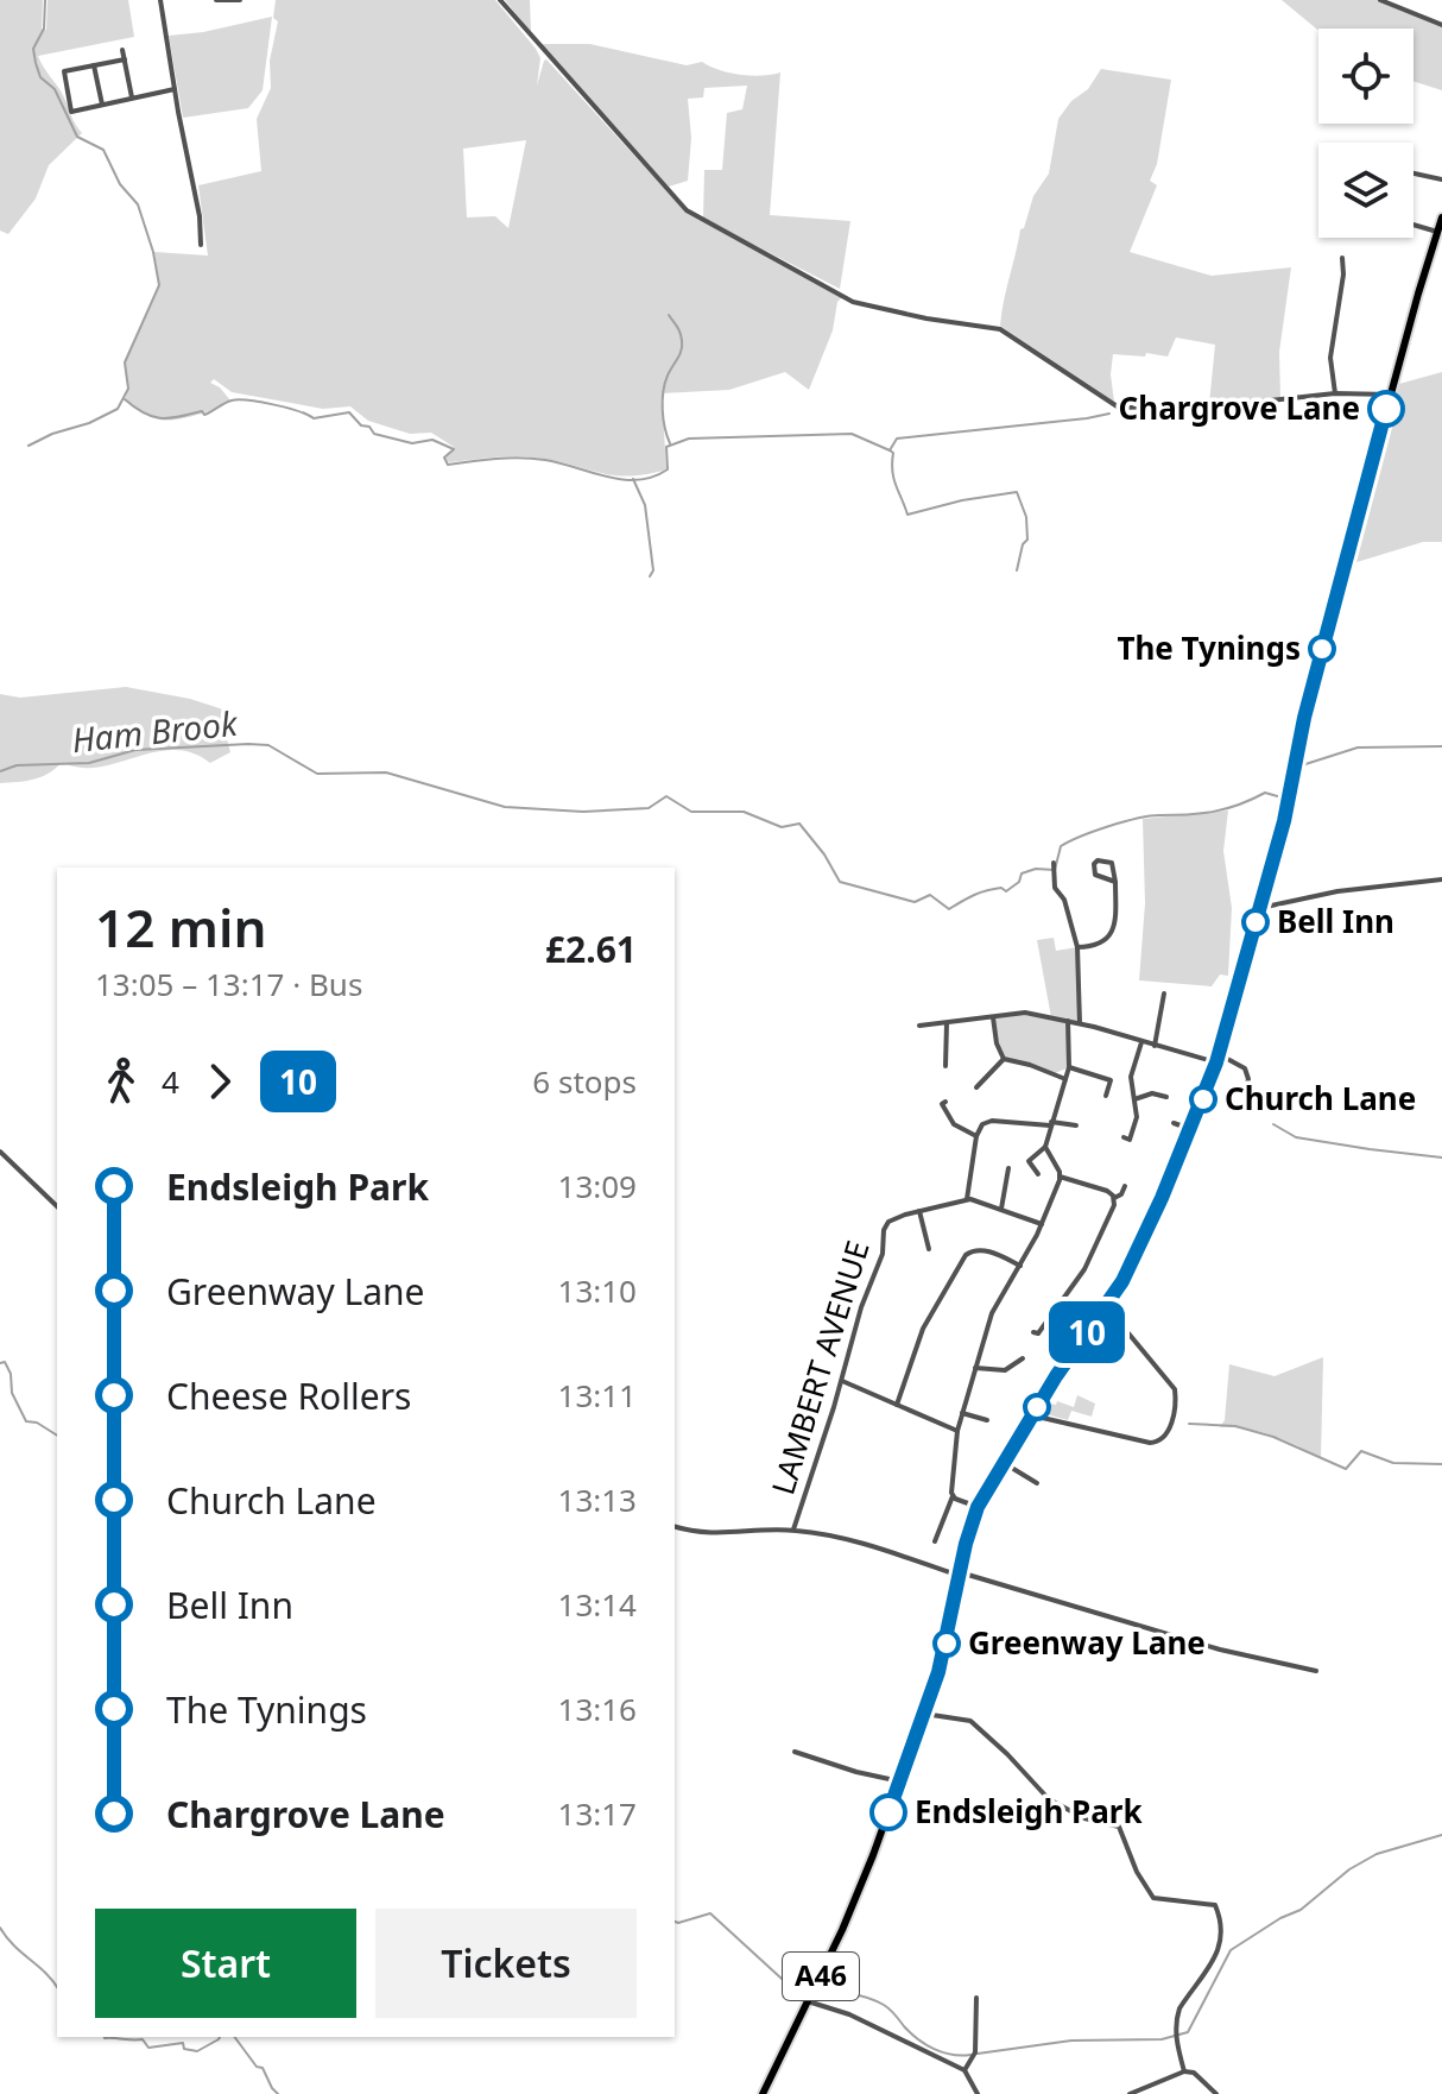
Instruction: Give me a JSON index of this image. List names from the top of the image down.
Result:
{
  "streets": {
    "main road": ["A46"],
    "street": ["LAMBERT AVENUE"]
  },
  "water": ["Ham Brook"],
  "places": [
    "Chargrove Lane",
    "The Tynings",
    "Bell Inn",
    "Church Lane",
    "Greenway Lane",
    "Endsleigh Park"
  ],
  "lines": ["bus line 10"],
  "page": {
    "on_map": "10",
    "heading": ["12 min", "13:05 – 13:17 · Bus", "£2.61"],
    "legs": ["4", "10", "6 stops"],
    "list": [
      {
        "name": "Endsleigh Park",
        "value": "13:09"
      },
      {
        "name": "Greenway Lane",
        "value": "13:10"
      },
      {
        "name": "Cheese Rollers",
        "value": "13:11"
      },
      {
        "name": "Church Lane",
        "value": "13:13"
      },
      {
        "name": "Bell Inn",
        "value": "13:14"
      },
      {
        "name": "The Tynings",
        "value": "13:16"
      },
      {
        "name": "Chargrove Lane",
        "value": "13:17"
      }
    ],
    "buttons": ["Start", "Tickets"]
  }
}
